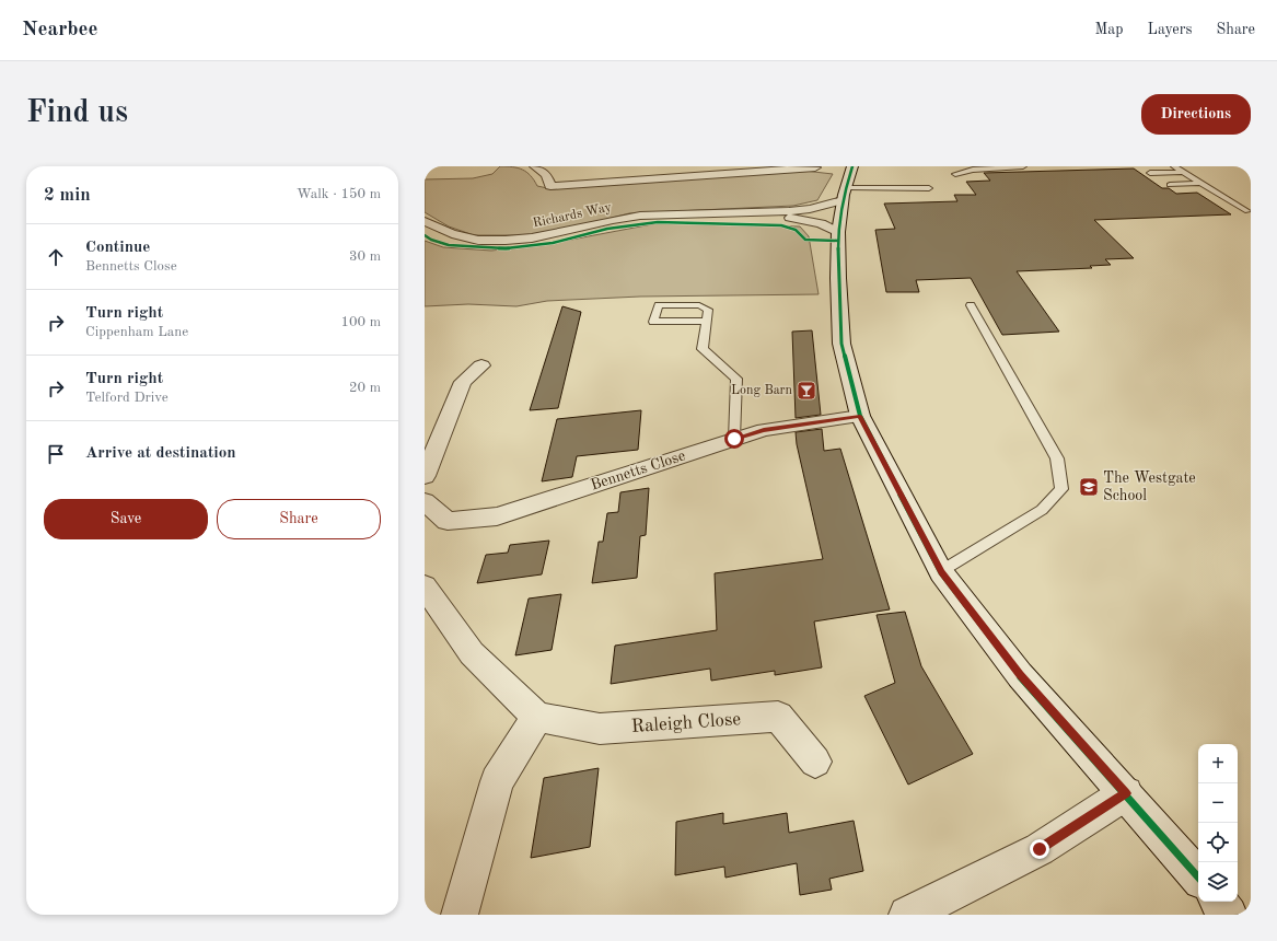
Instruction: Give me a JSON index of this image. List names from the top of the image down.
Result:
{
  "streets": {
    "street": ["Richards Way", "Bennetts Close", "Raleigh Close"]
  },
  "places": {
    "bar": ["Long Barn"],
    "school or university": ["The Westgate School"]
  },
  "page": {
    "header": "Nearbee",
    "nav": ["Map", "Layers", "Share"],
    "buttons": [
      "Directions",
      ["Save", "Share"]
    ],
    "title": "Find us",
    "heading": ["2 min", "Walk · 150 m"],
    "list": [
      ["Continue", "Bennetts Close", "30 m"],
      ["Turn right", "Cippenham Lane", "100 m"],
      ["Turn right", "Telford Drive", "20 m"],
      "Arrive at destination"
    ],
    "map_buttons": ["+", "−"]
  }
}
